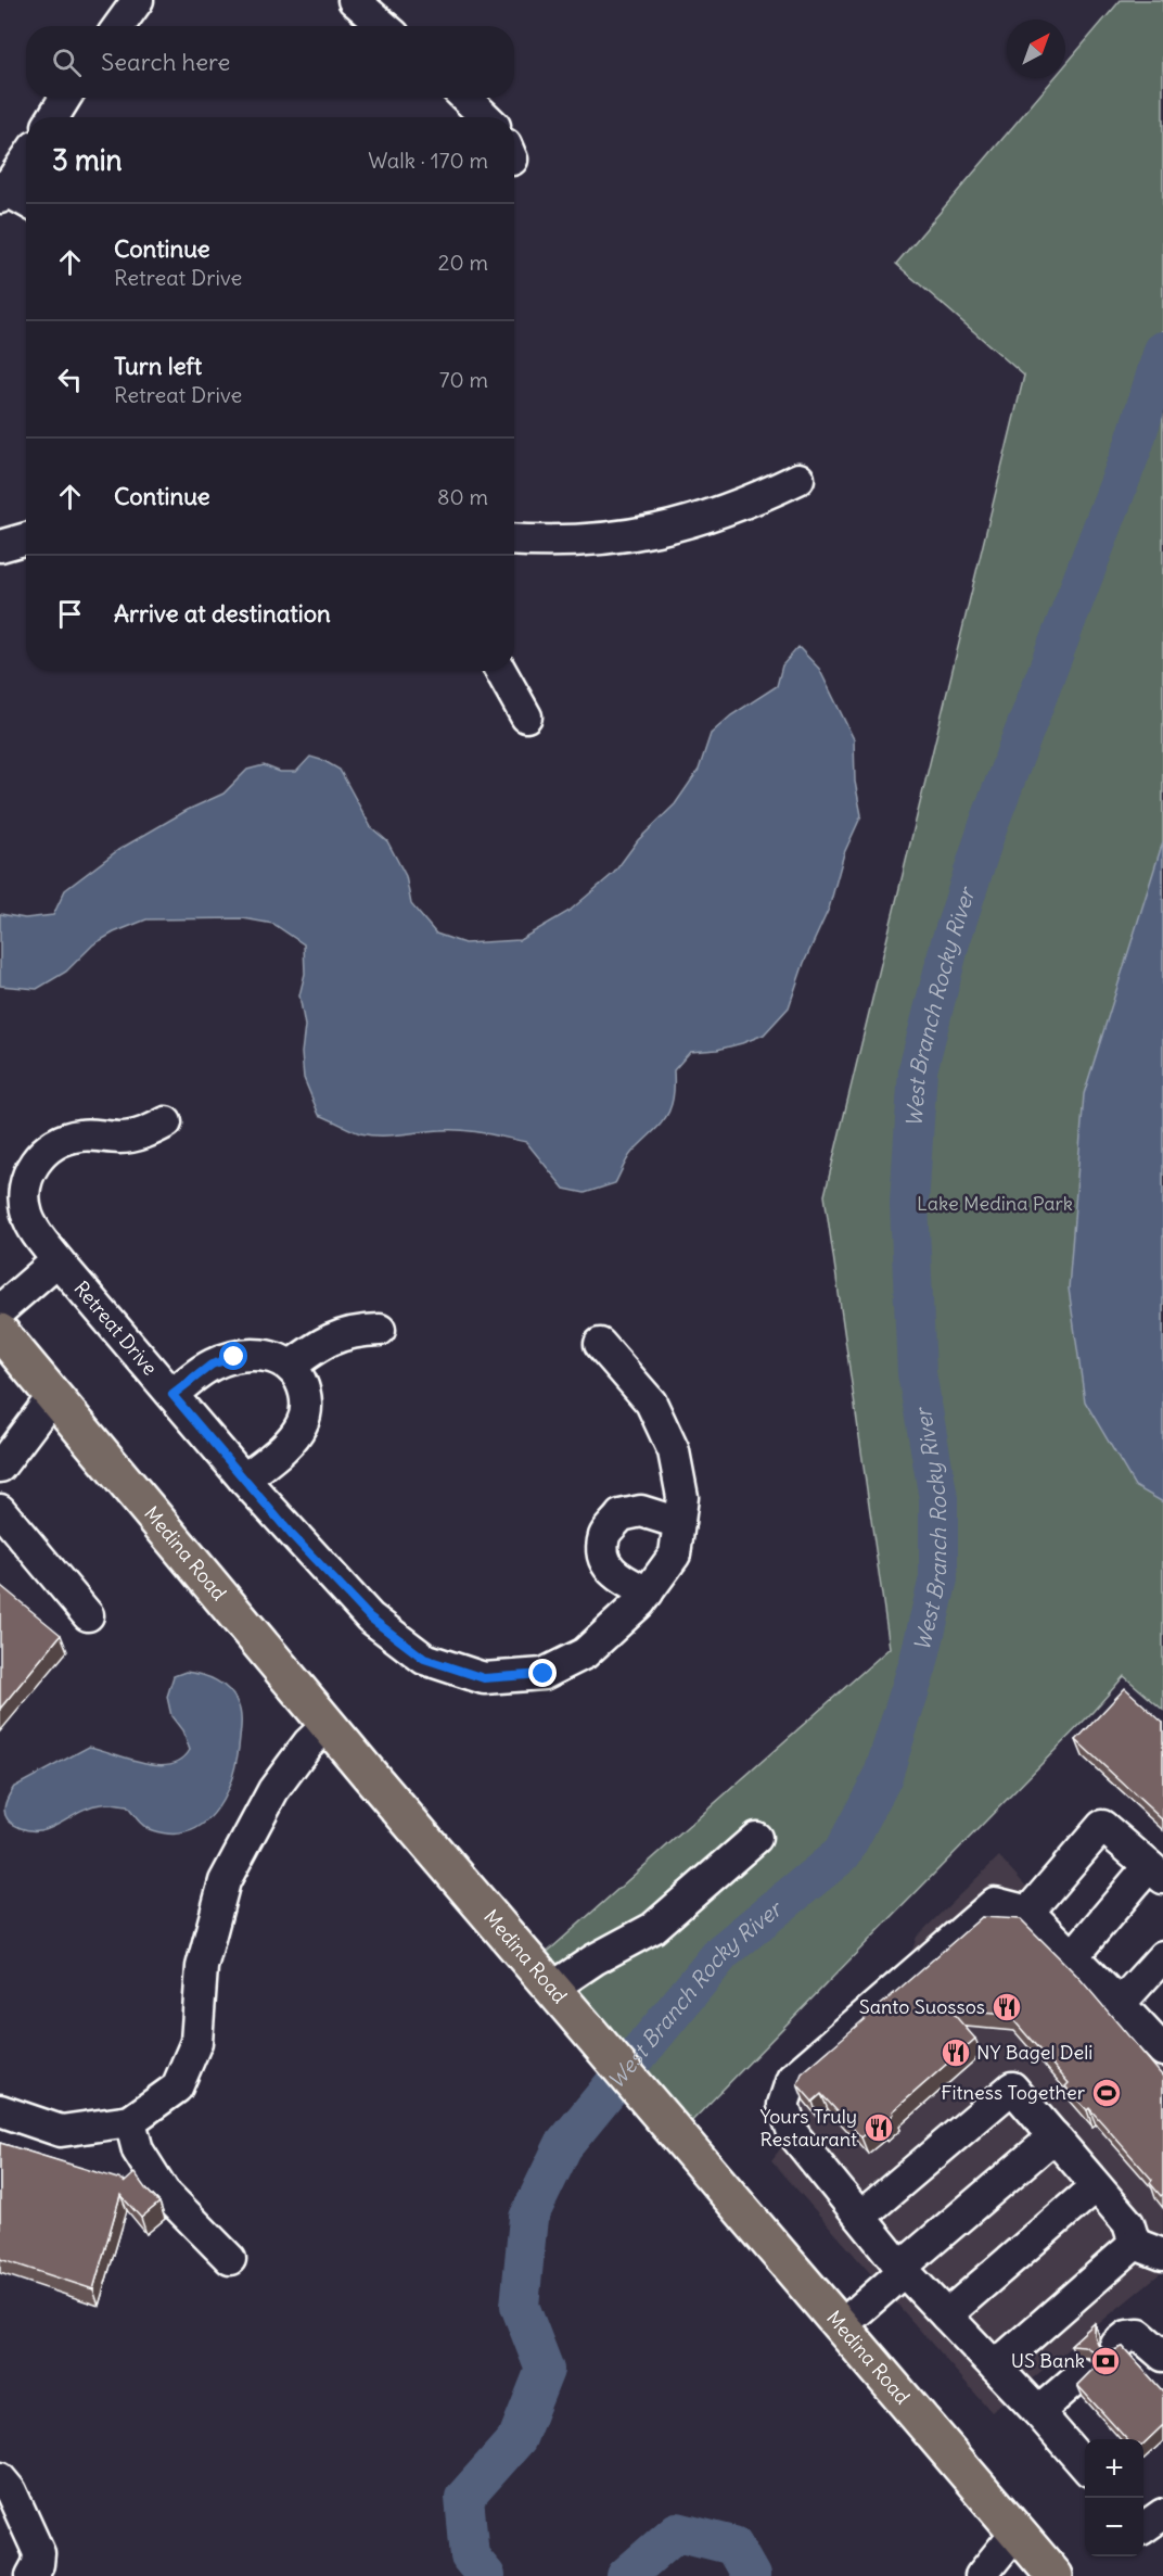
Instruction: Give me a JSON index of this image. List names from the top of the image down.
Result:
{
  "streets": {
    "highway": ["Medina Road"],
    "street": ["Retreat Drive"]
  },
  "water": ["West Branch Rocky River"],
  "parks": ["Lake Medina Park"],
  "places": {
    "restaurant": ["Santo Suossos", "NY Bagel Deli", "Yours Truly Restaurant"],
    "sports": ["Fitness Together"],
    "bank": ["US Bank"]
  },
  "north": "top right",
  "page": {
    "search": "Search here",
    "heading": ["3 min", "Walk · 170 m"],
    "list": [
      ["Continue", "Retreat Drive", "20 m"],
      ["Turn left", "Retreat Drive", "70 m"],
      ["Continue", "80 m"],
      "Arrive at destination"
    ],
    "map_buttons": ["+", "−"]
  }
}
